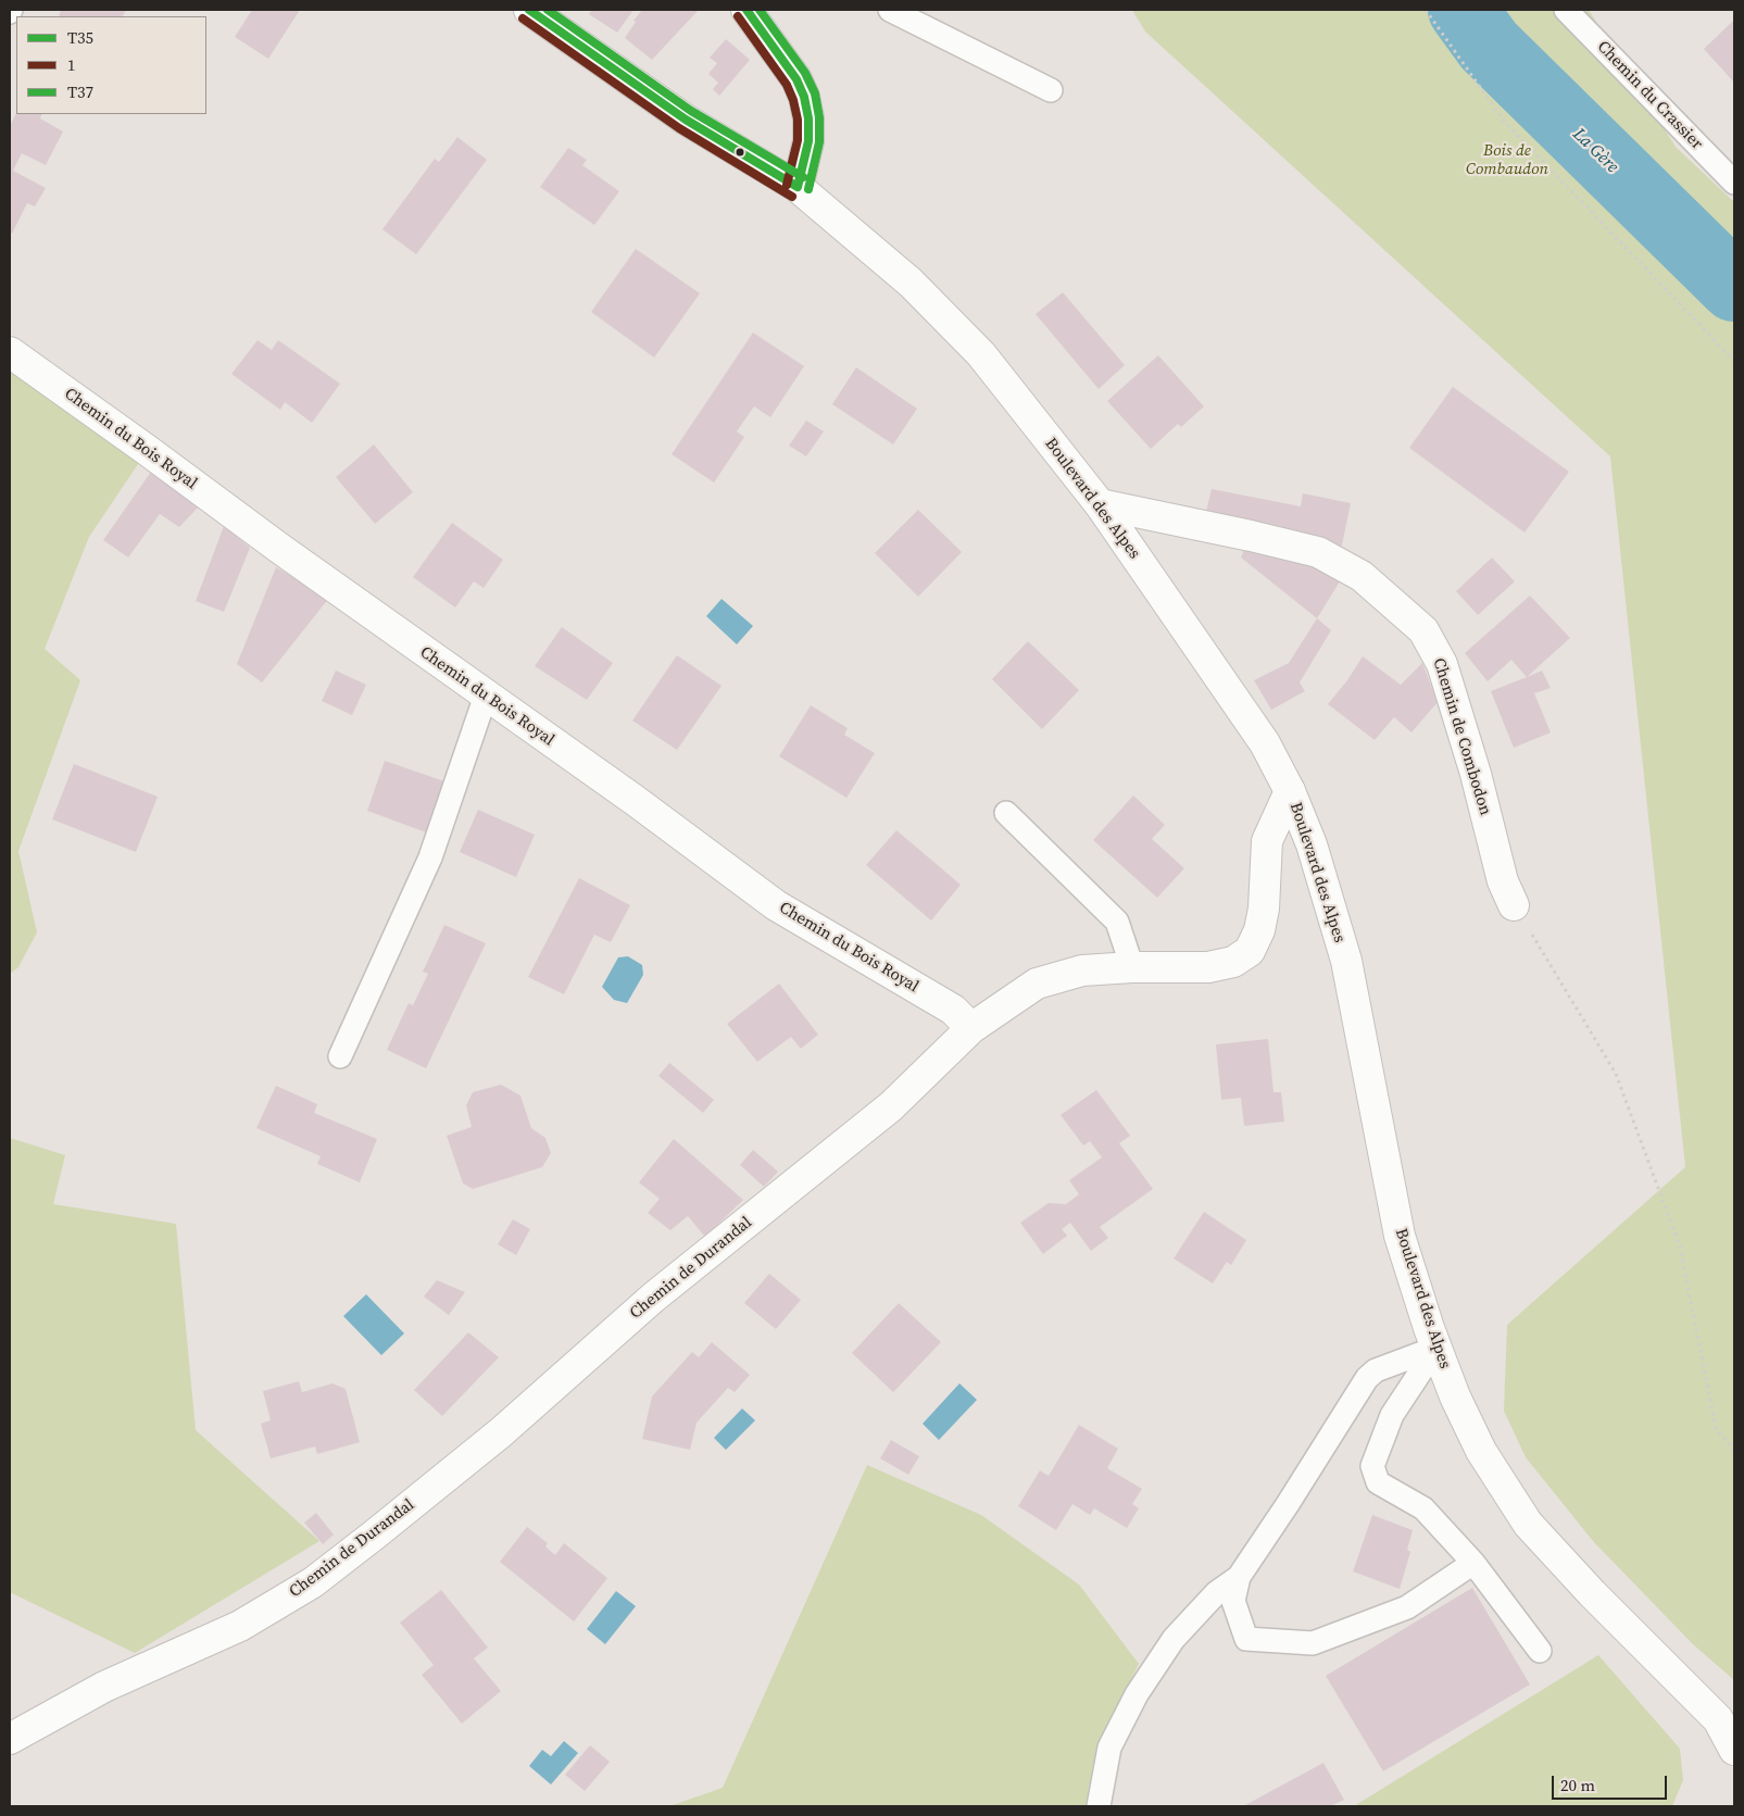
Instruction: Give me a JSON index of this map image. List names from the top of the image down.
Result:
{
  "streets": {
    "street": [
      "Chemin du Bois Royal",
      "Boulevard des Alpes",
      "Chemin de Combodon",
      "Chemin de Durandal"
    ],
    "lane": ["Chemin du Crassier"]
  },
  "crossings": [
    ["Chemin du Bois Royal", "Chemin de Durandal"],
    ["Boulevard des Alpes", "Chemin de Combodon"],
    ["Boulevard des Alpes", "Chemin de Durandal"]
  ],
  "water": ["La Gère"],
  "parks": ["Bois de Combaudon"],
  "lines": ["transit line T35", "transit line T37", "transit line 1"],
  "legend": ["T35", "1", "T37"],
  "scale_bar": "20 m"
}
